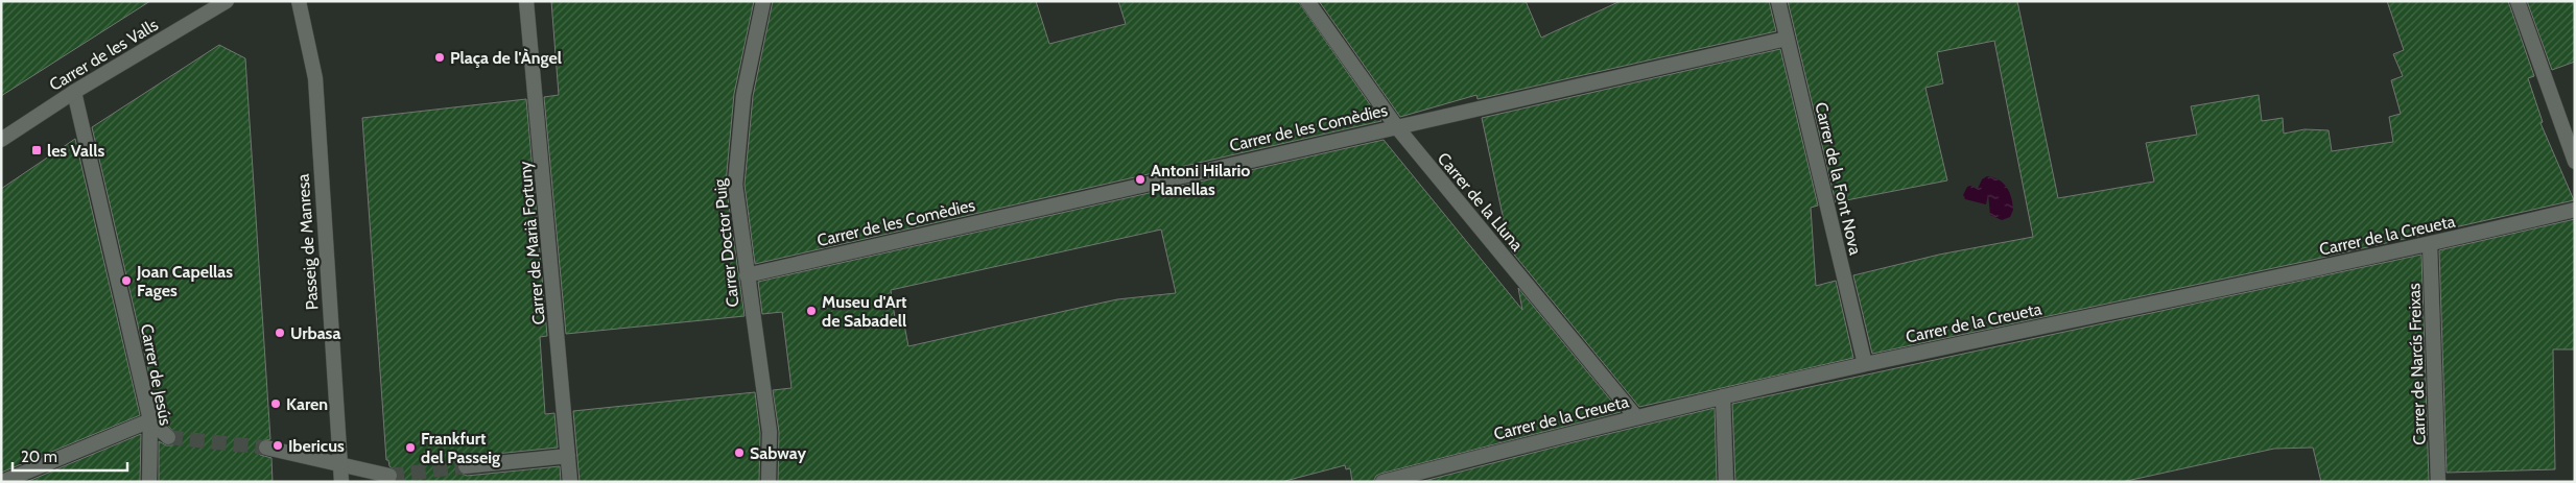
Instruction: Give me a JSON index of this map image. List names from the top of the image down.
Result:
{
  "streets": {
    "street": [
      "Carrer de les Valls",
      "Carrer de les Comèdies",
      "Carrer de la Font Nova",
      "Carrer de la Lluna",
      "Carrer de la Creueta",
      "Passeig de Manresa",
      "Carrer de Marià Fortuny",
      "Carrer Doctor Puig",
      "Carrer de Narcís Freixas",
      "Carrer de Jesús"
    ]
  },
  "crossings": [
    ["Carrer de les Valls", "Carrer de Jesús"],
    ["Carrer de les Comèdies", "Carrer de la Font Nova"],
    ["Carrer de les Comèdies", "Carrer de la Lluna"],
    ["Carrer de les Comèdies", "Carrer Doctor Puig"],
    ["Carrer de la Font Nova", "Carrer de la Creueta"],
    ["Carrer de la Lluna", "Carrer de la Creueta"],
    ["Carrer de la Creueta", "Carrer de Narcís Freixas"]
  ],
  "places": {
    "other": [
      "Plaça de l'Àngel",
      "Antoni Hilario Planellas",
      "Joan Capellas Fages",
      "Museu d'Art de Sabadell",
      "Urbasa",
      "Karen",
      "Ibericus",
      "Frankfurt del Passeig",
      "Sabway"
    ],
    "transit": ["les Valls"]
  },
  "scale_bar": "20 m"
}
